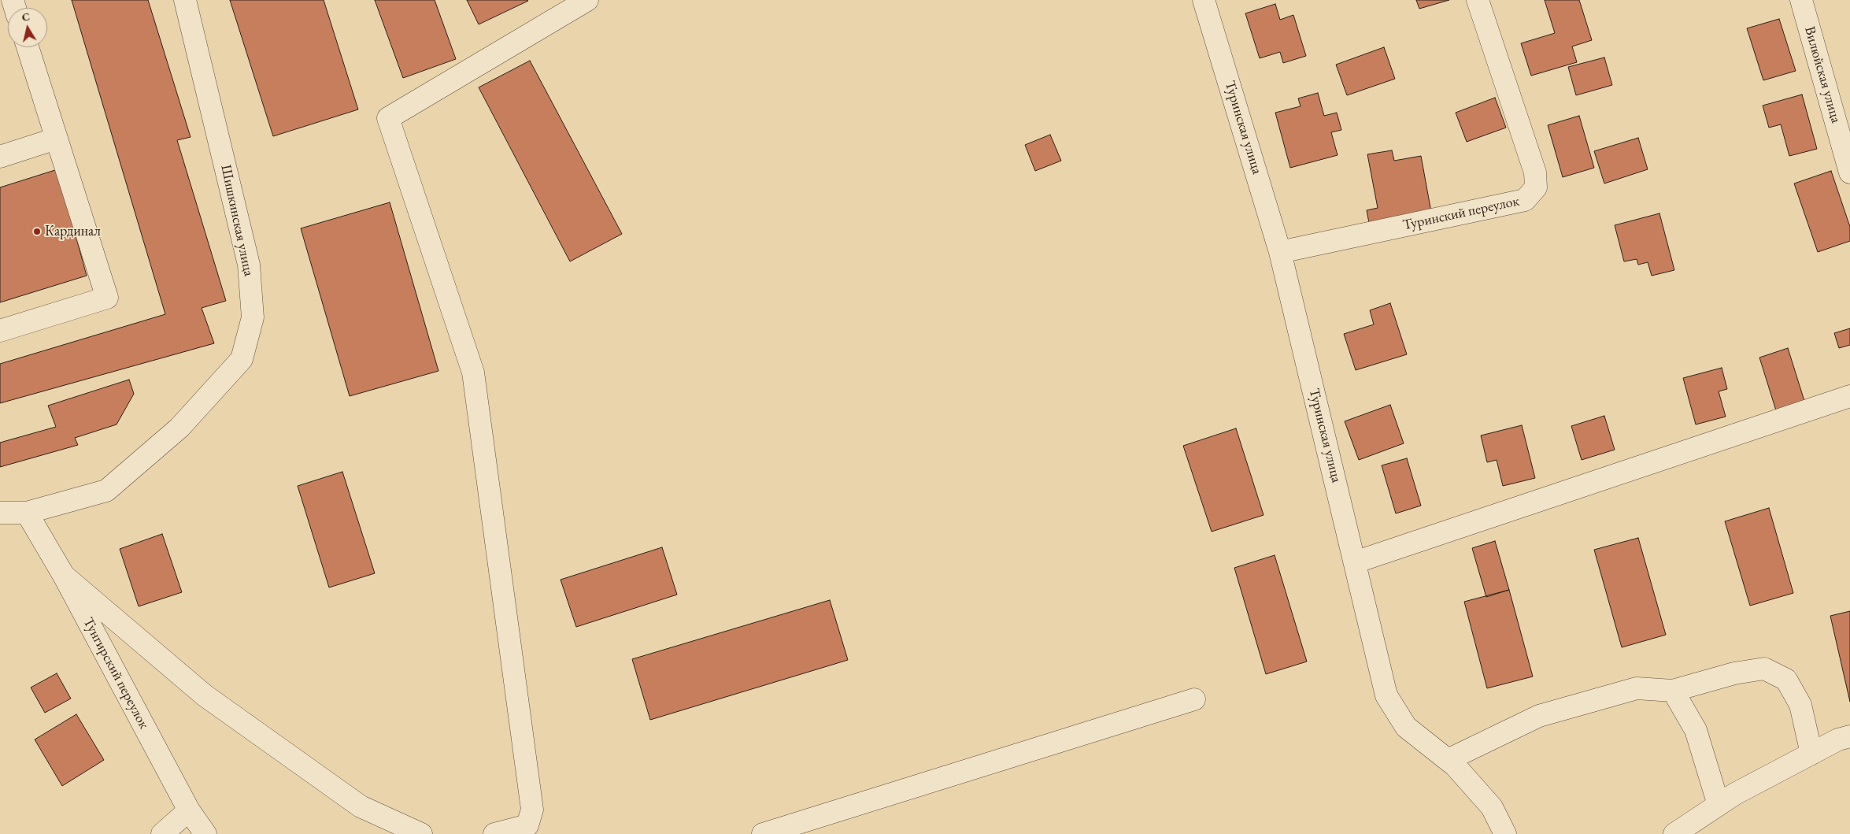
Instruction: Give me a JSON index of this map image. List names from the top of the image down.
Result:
{
  "streets": {
    "street": [
      "Вилюйская улица",
      "Туринская улица",
      "Туринский переулок",
      "Шишкинская улица",
      "Тунгирский переулок"
    ]
  },
  "crossings": [
    ["Туринская улица", "Туринский переулок"],
    ["Шишкинская улица", "Тунгирский переулок"]
  ],
  "places": ["Кардинал"],
  "north": "top"
}
